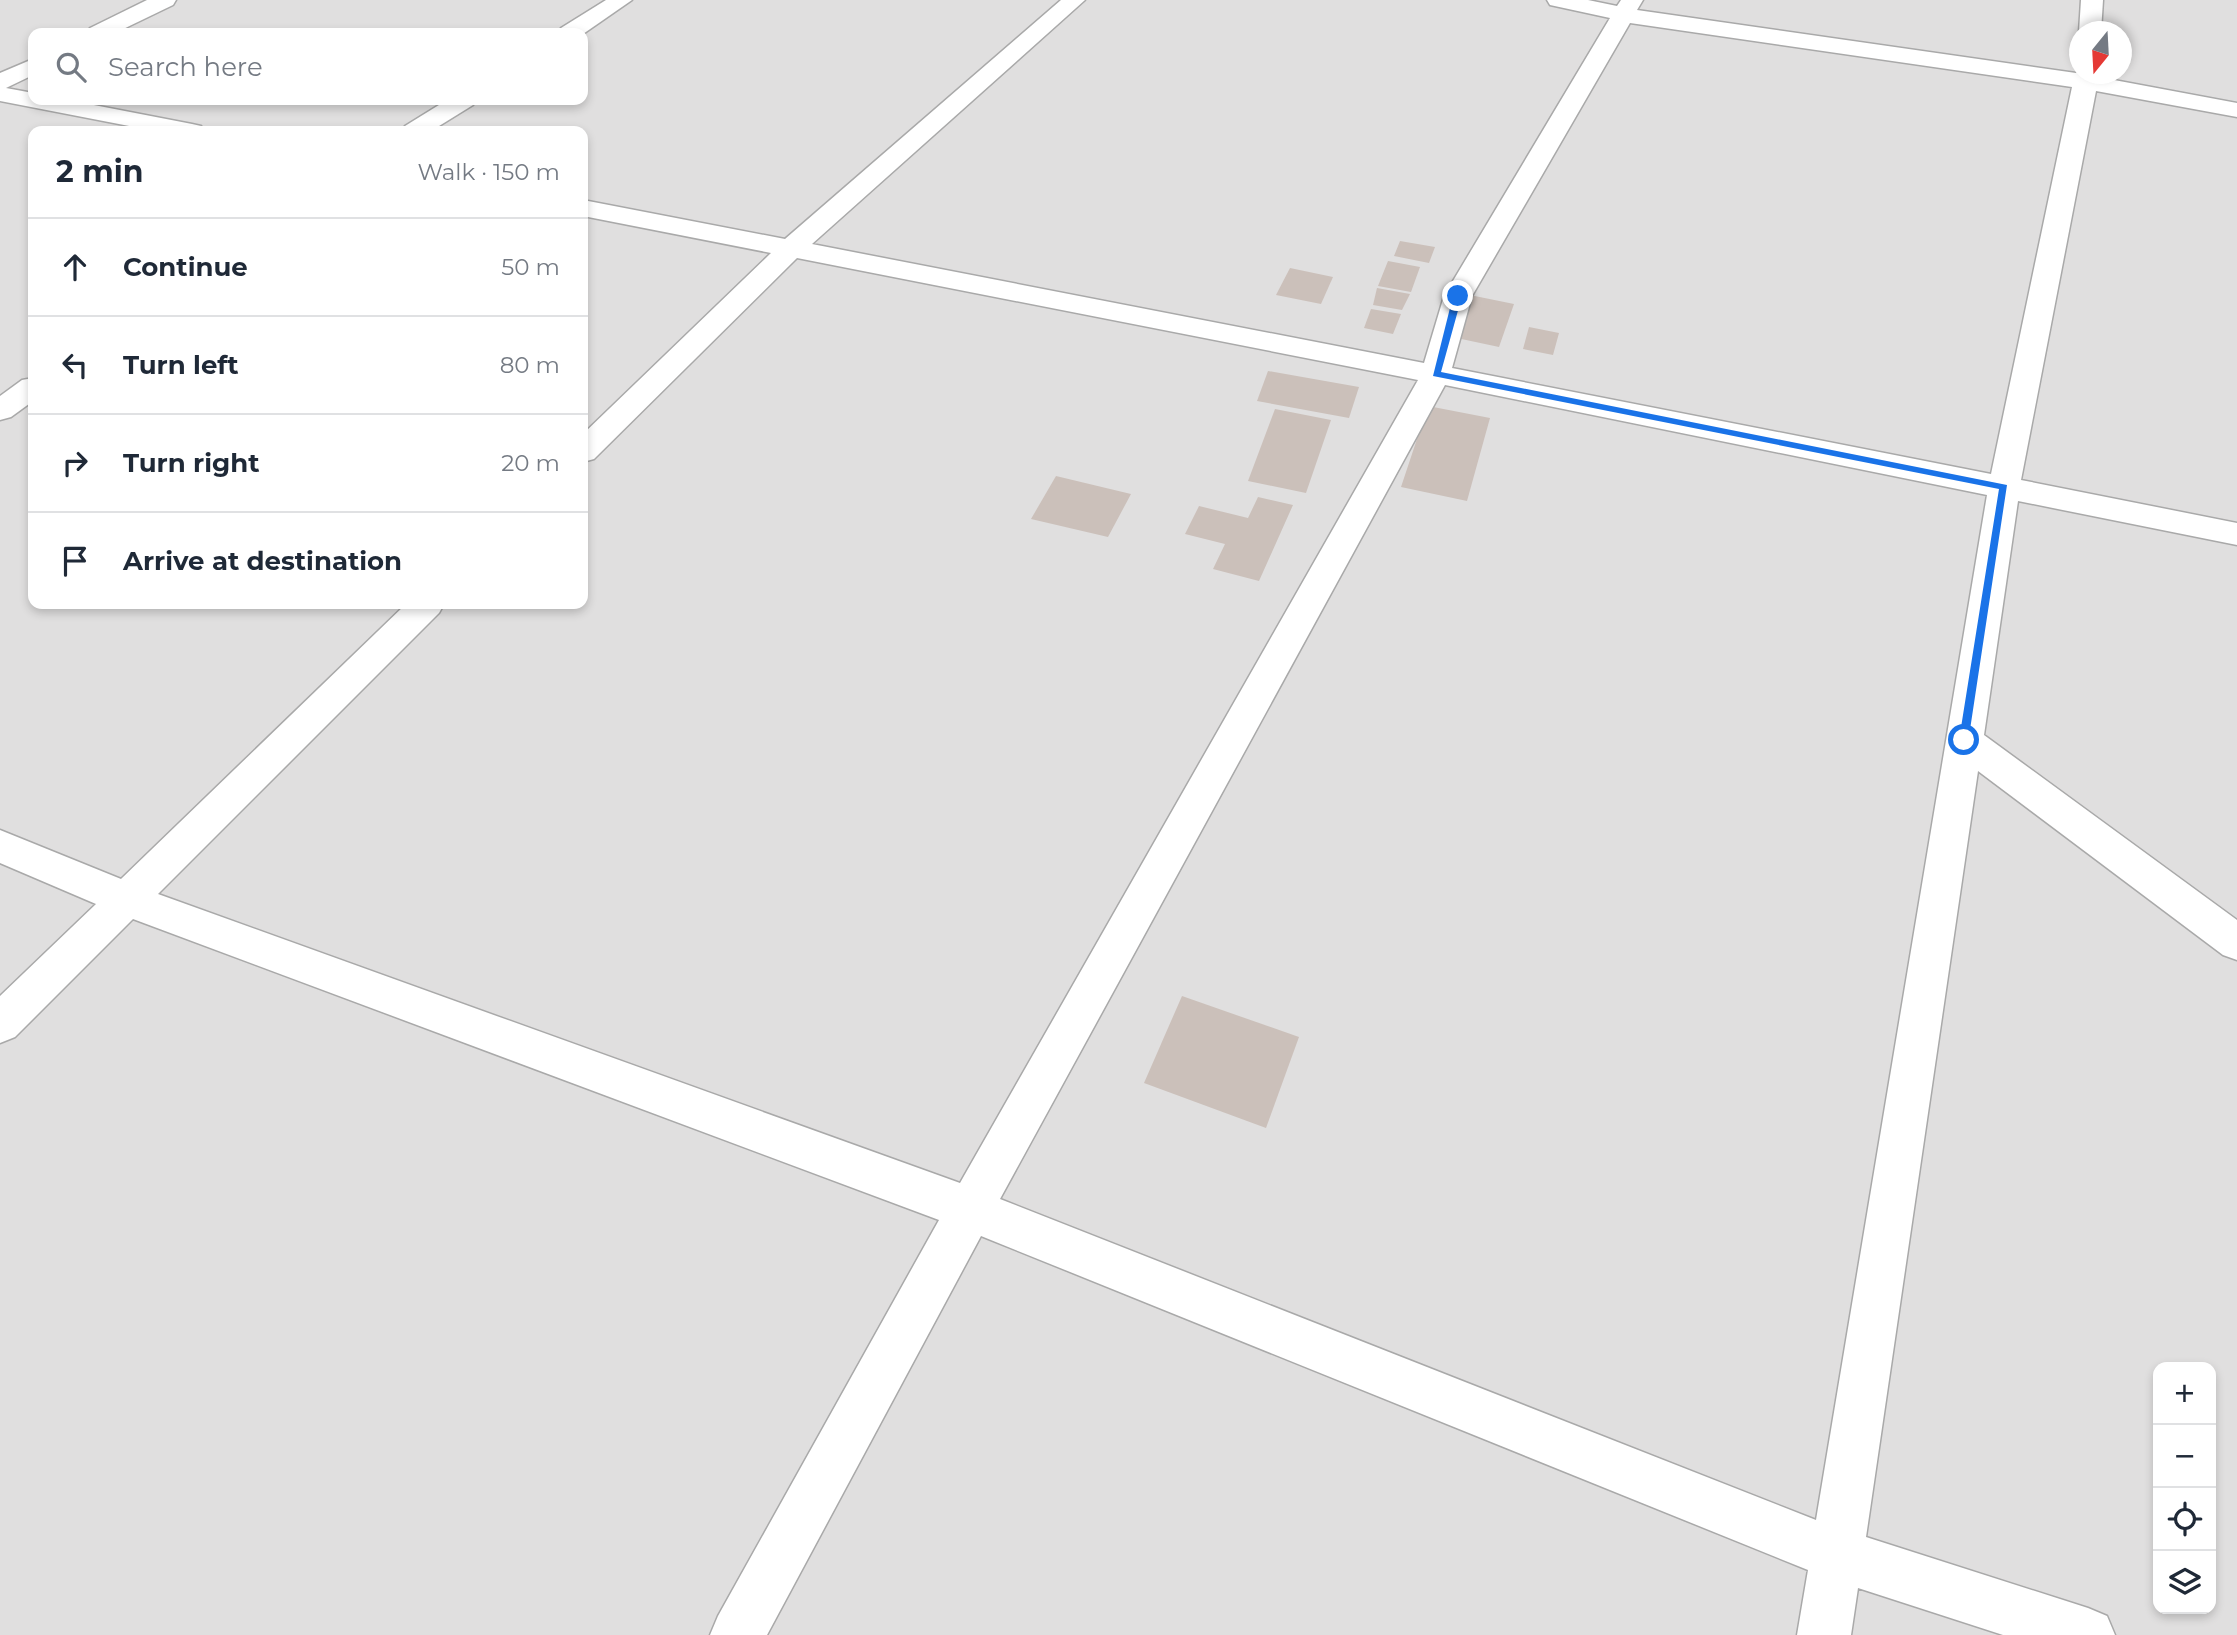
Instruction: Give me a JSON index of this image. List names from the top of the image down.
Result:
{
  "north": "bottom",
  "page": {
    "search": "Search here",
    "heading": ["2 min", "Walk · 150 m"],
    "list": [
      ["Continue", "50 m"],
      ["Turn left", "80 m"],
      ["Turn right", "20 m"],
      "Arrive at destination"
    ],
    "map_buttons": ["+", "−"]
  }
}
